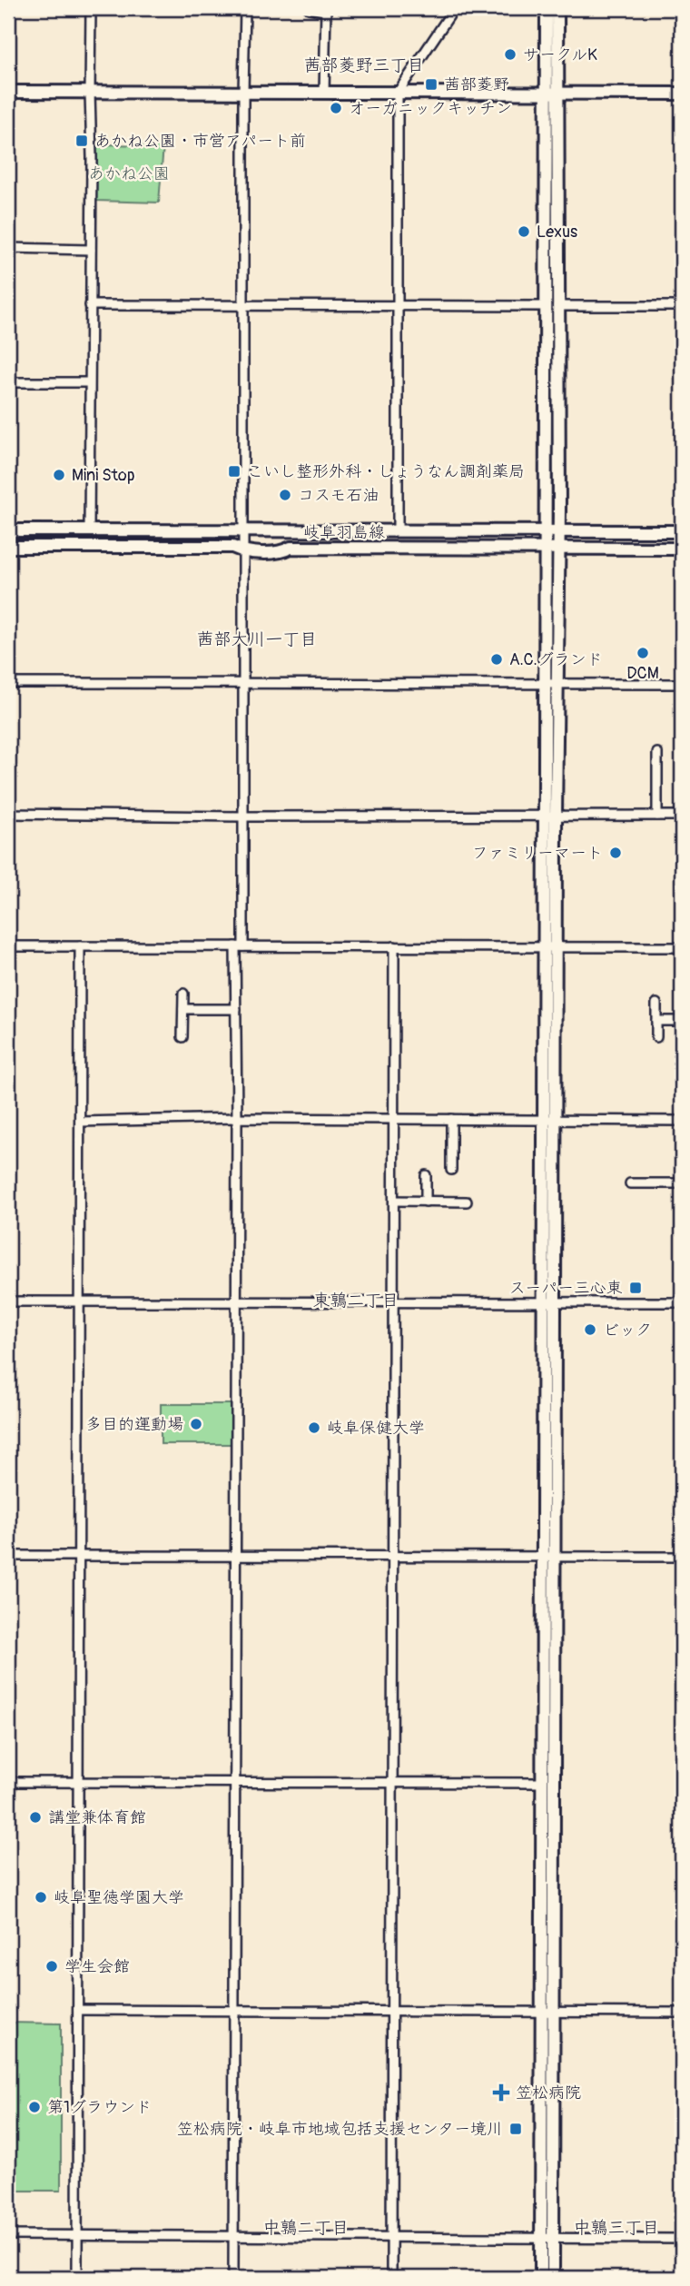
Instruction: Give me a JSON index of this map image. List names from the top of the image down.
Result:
{
  "streets": {
    "street": ["岐阜羽島線"]
  },
  "districts": [
    "茜部菱野三丁目",
    "茜部大川一丁目",
    "東鶉二丁目",
    "中鶉二丁目",
    "中鶉三丁目"
  ],
  "parks": ["あかね公園"],
  "places": {
    "other": [
      "サークルK",
      "オーガニックキッチン",
      "Lexus",
      "Mini Stop",
      "コスモ石油",
      "DCM",
      "A.C.グランド",
      "ファミリーマート",
      "ビック",
      "多目的運動場",
      "岐阜保健大学",
      "講堂兼体育館",
      "岐阜聖徳学園大学",
      "学生会館",
      "第1グラウンド"
    ],
    "transit": [
      "茜部菱野",
      "あかね公園・市営アパート前",
      "こいし整形外科・しょうなん調剤薬局",
      "スーパー三心東",
      "笠松病院・岐阜市地域包括支援センター境川"
    ],
    "health": ["笠松病院"]
  }
}
